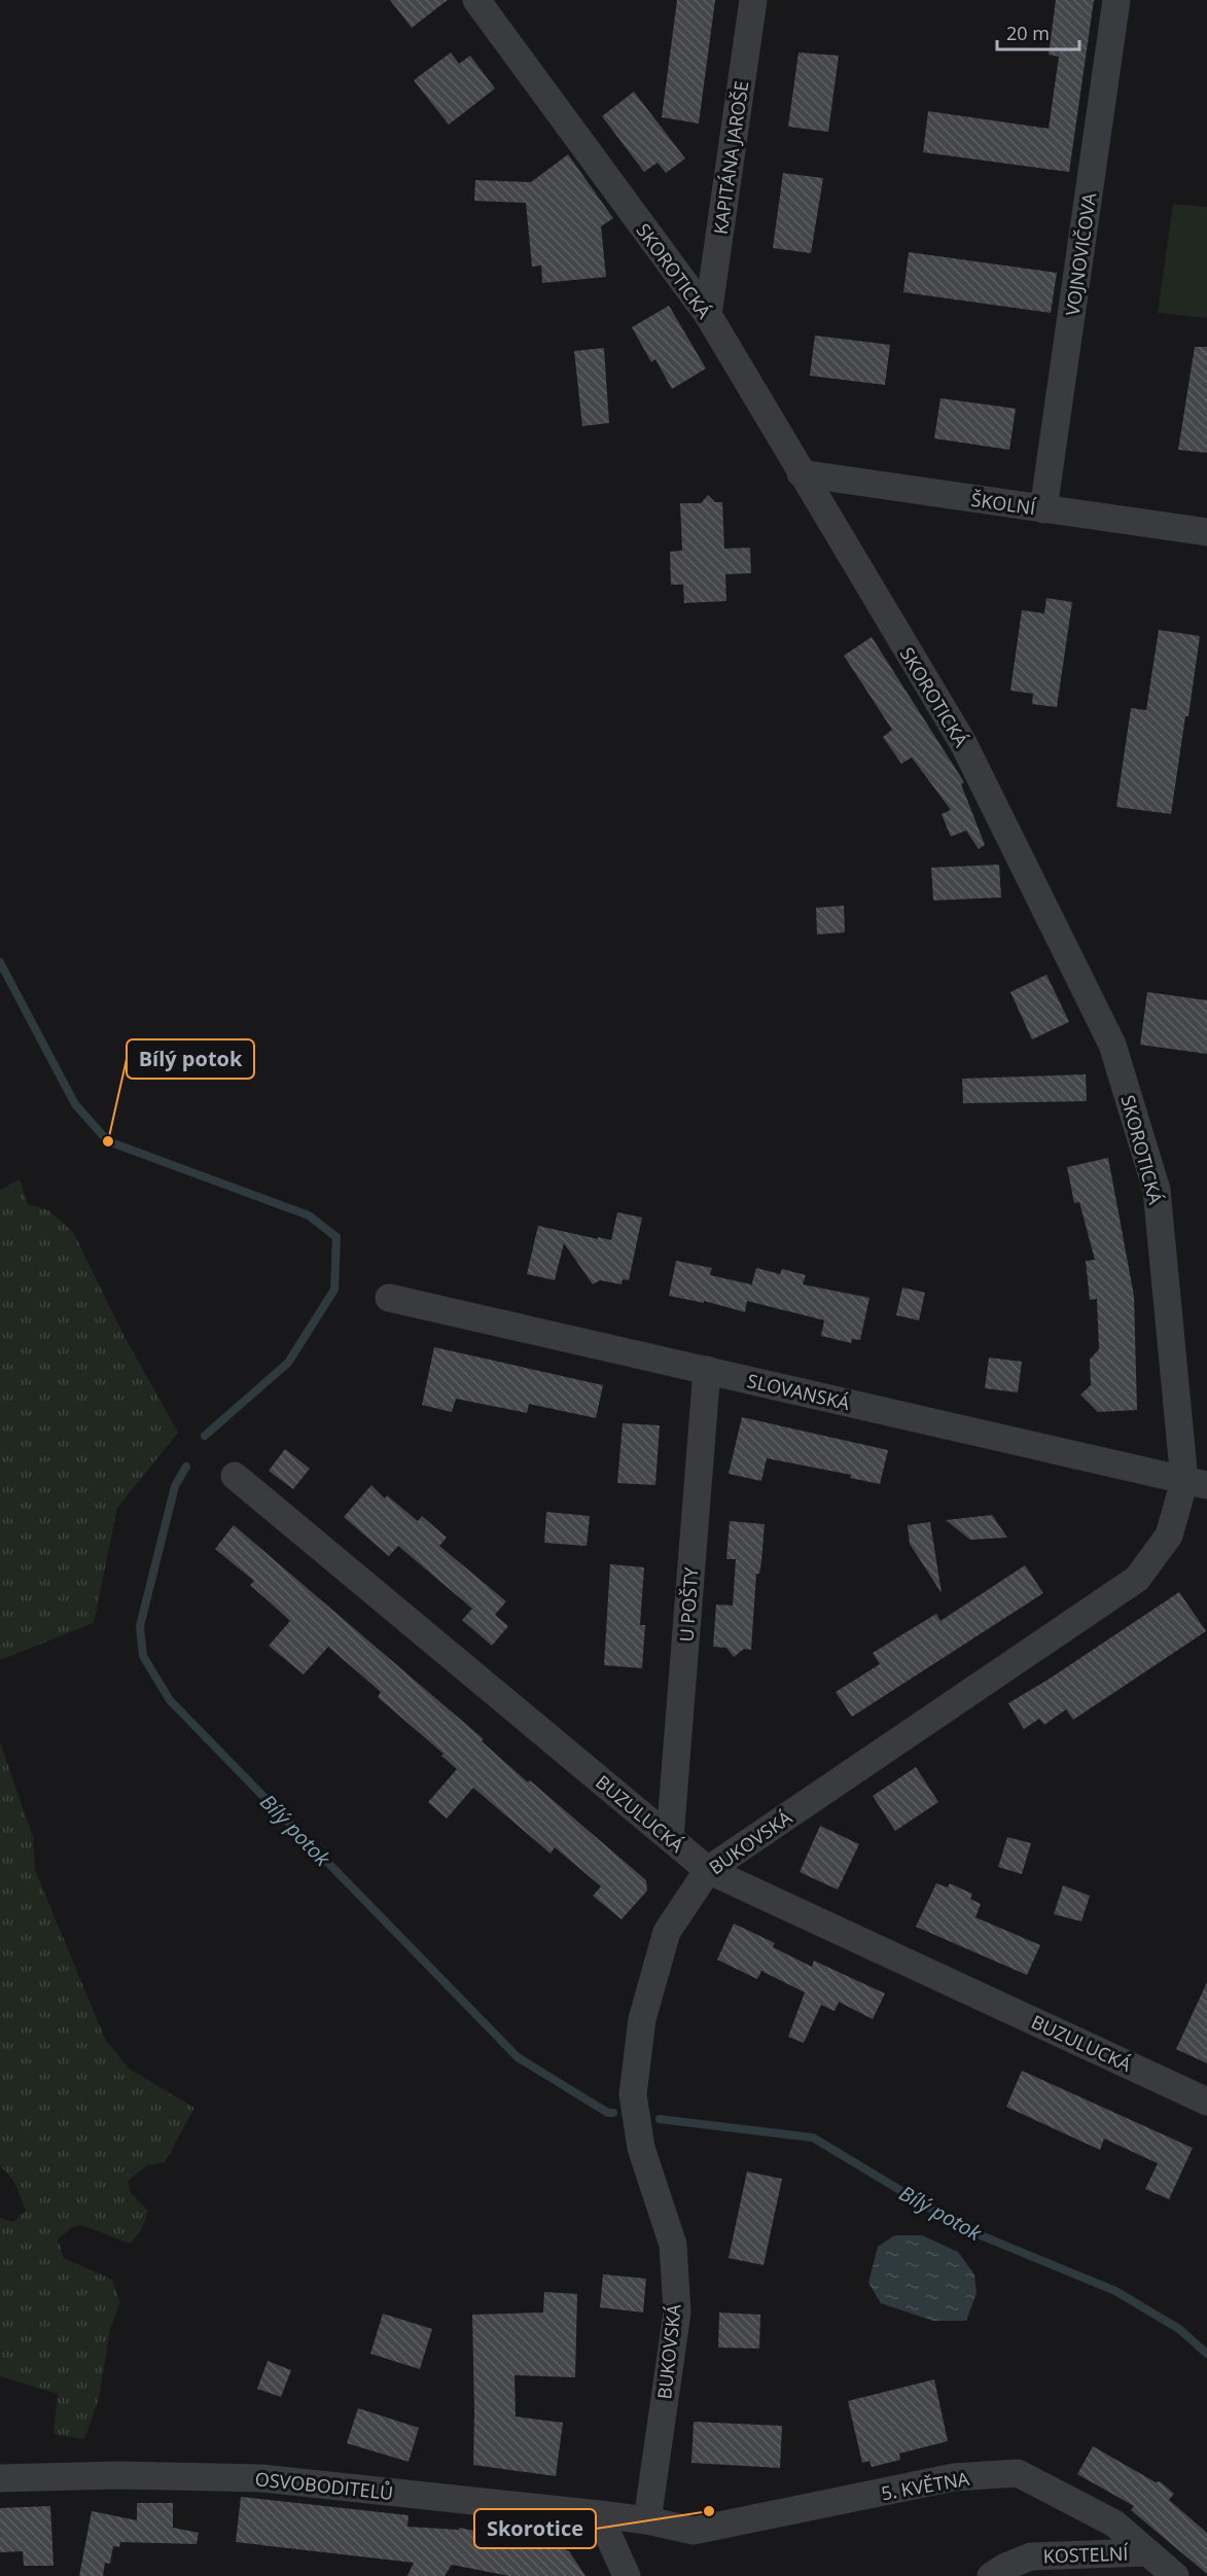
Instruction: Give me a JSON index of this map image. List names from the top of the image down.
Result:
{
  "streets": {
    "street": [
      "KAPITÁNA JAROŠE",
      "VOJNOVIČOVA",
      "SKOROTICKÁ",
      "ŠKOLNÍ",
      "SLOVANSKÁ",
      "U POŠTY",
      "BUZULUCKÁ",
      "BUKOVSKÁ",
      "OSVOBODITELŮ",
      "5. KVĚTNA",
      "KOSTELNÍ"
    ]
  },
  "crossings": [
    ["KAPITÁNA JAROŠE", "SKOROTICKÁ"],
    ["VOJNOVIČOVA", "ŠKOLNÍ"],
    ["SKOROTICKÁ", "ŠKOLNÍ"],
    ["SKOROTICKÁ", "SLOVANSKÁ"],
    ["SKOROTICKÁ", "BUKOVSKÁ"],
    ["SLOVANSKÁ", "U POŠTY"],
    ["SLOVANSKÁ", "BUKOVSKÁ"],
    ["U POŠTY", "BUZULUCKÁ"],
    ["BUZULUCKÁ", "BUKOVSKÁ"],
    ["BUKOVSKÁ", "OSVOBODITELŮ"],
    ["BUKOVSKÁ", "5. KVĚTNA"],
    ["OSVOBODITELŮ", "5. KVĚTNA"],
    ["5. KVĚTNA", "KOSTELNÍ"]
  ],
  "water": ["Bílý potok"],
  "places": ["Bílý potok", "Skorotice"],
  "scale_bar": "20 m"
}
